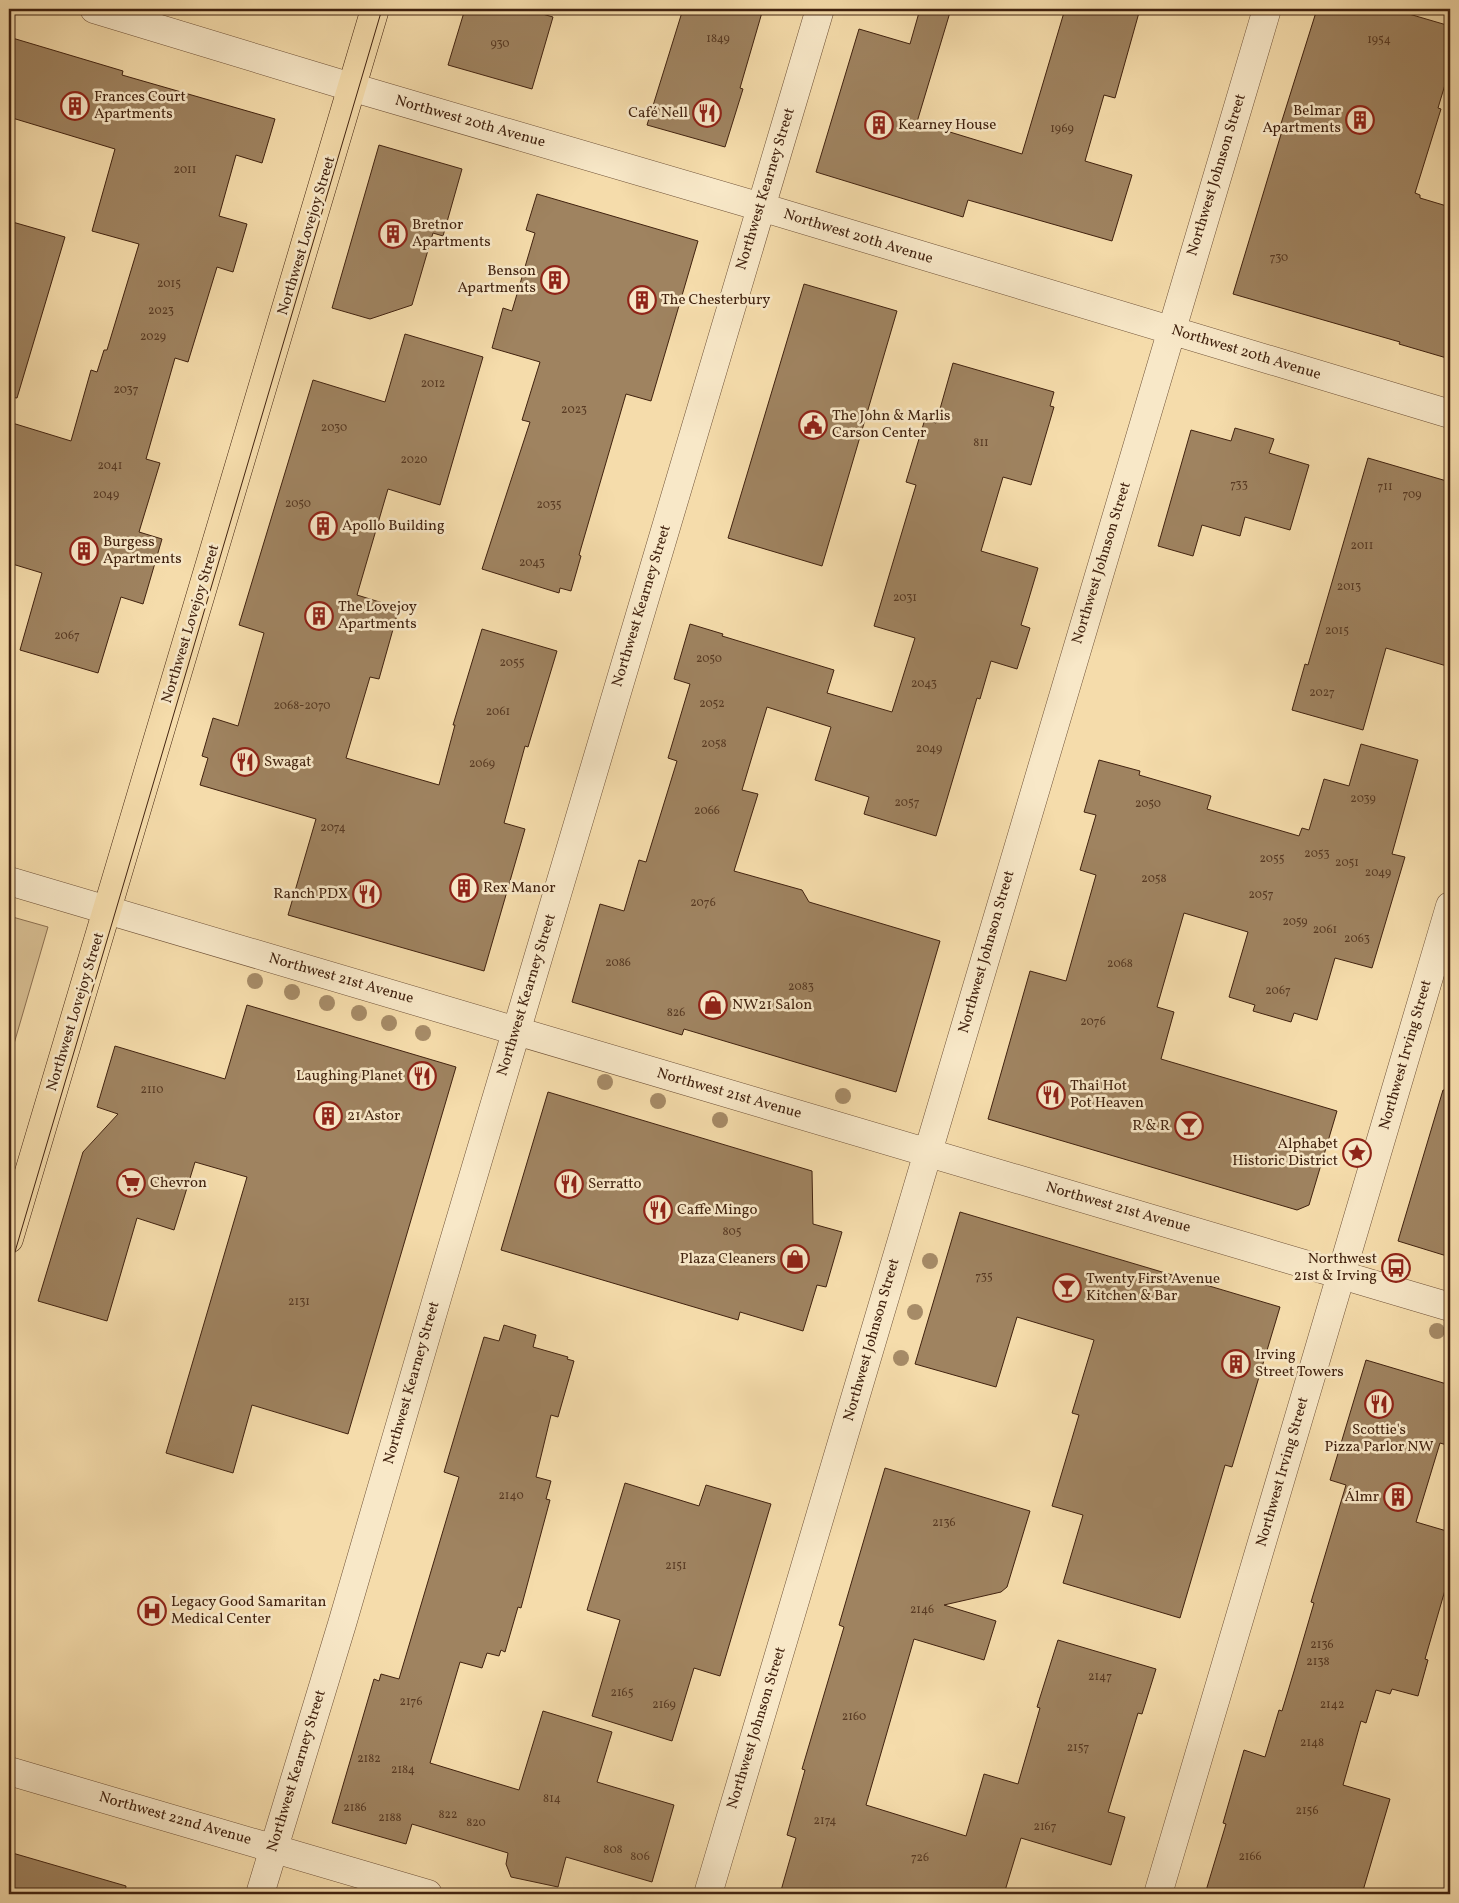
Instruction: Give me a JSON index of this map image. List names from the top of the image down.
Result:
{
  "streets": {
    "main road": ["Northwest Lovejoy Street"],
    "street": [
      "Northwest 20th Avenue",
      "Northwest Johnson Street",
      "Northwest Kearney Street",
      "Northwest 21st Avenue",
      "Northwest Irving Street",
      "Northwest 22nd Avenue"
    ]
  },
  "crossings": [
    ["Northwest 20th Avenue", "Northwest Johnson Street"],
    ["Northwest 20th Avenue", "Northwest Kearney Street"],
    ["Northwest 20th Avenue", "Northwest Lovejoy Street"],
    ["Northwest Johnson Street", "Northwest 21st Avenue"],
    ["Northwest Kearney Street", "Northwest 21st Avenue"],
    ["Northwest Kearney Street", "Northwest 22nd Avenue"],
    ["Northwest Lovejoy Street", "Northwest 21st Avenue"],
    ["Northwest 21st Avenue", "Northwest Irving Street"]
  ],
  "places": {
    "building": [
      "Frances Court Apartments",
      "Belmar Apartments",
      "Kearney House",
      "Bretnor Apartments",
      "Benson Apartments",
      "The Chesterbury",
      "Apollo Building",
      "Burgess Apartments",
      "The Lovejoy Apartments",
      "Rex Manor",
      "21 Astor",
      "Irving Street Towers",
      "Álmr"
    ],
    "restaurant": [
      "Café Nell",
      "Swagat",
      "Ranch PDX",
      "Laughing Planet",
      "Thai Hot Pot Heaven",
      "Serratto",
      "Caffe Mingo",
      "Scottie's Pizza Parlor NW"
    ],
    "public building": ["The John & Marlis Carson Center"],
    "shop": ["NW21 Salon", "Plaza Cleaners"],
    "bar": ["R & R", "Twenty First Avenue Kitchen & Bar"],
    "place": ["Alphabet Historic District"],
    "supermarket": ["Chevron"],
    "bus stop": ["Northwest 21st & Irving"],
    "hospital": ["Legacy Good Samaritan Medical Center"]
  },
  "house_numbers": [
    "1849",
    "1954",
    "930",
    "1969",
    "2011",
    "730",
    "2015",
    "2023",
    "2029",
    "2012",
    "2037",
    "2023",
    "2030",
    "811",
    "2020",
    "2041",
    "733",
    "711",
    "2049",
    "709",
    "2050",
    "2035",
    "2011",
    "2043",
    "2013",
    "2031",
    "2015",
    "2067",
    "2050",
    "2055",
    "2043",
    "2027",
    "2052",
    "2068-2070",
    "2061",
    "2058",
    "2049",
    "2069",
    "2039",
    "2057",
    "2050",
    "2066",
    "2074",
    "2053",
    "2055",
    "2051",
    "2049",
    "2058",
    "2057",
    "2076",
    "2059",
    "2061",
    "2063",
    "2086",
    "2068",
    "2083",
    "2067",
    "826",
    "2076",
    "2110",
    "805",
    "735",
    "2131",
    "2140",
    "2136",
    "2151",
    "2146",
    "2136",
    "2138",
    "2147",
    "2165",
    "2176",
    "2169",
    "2142",
    "2160",
    "2148",
    "2157",
    "2182",
    "2184",
    "814",
    "2186",
    "2156",
    "822",
    "2188",
    "2174",
    "820",
    "2167",
    "808",
    "806",
    "2166",
    "726"
  ]
}
